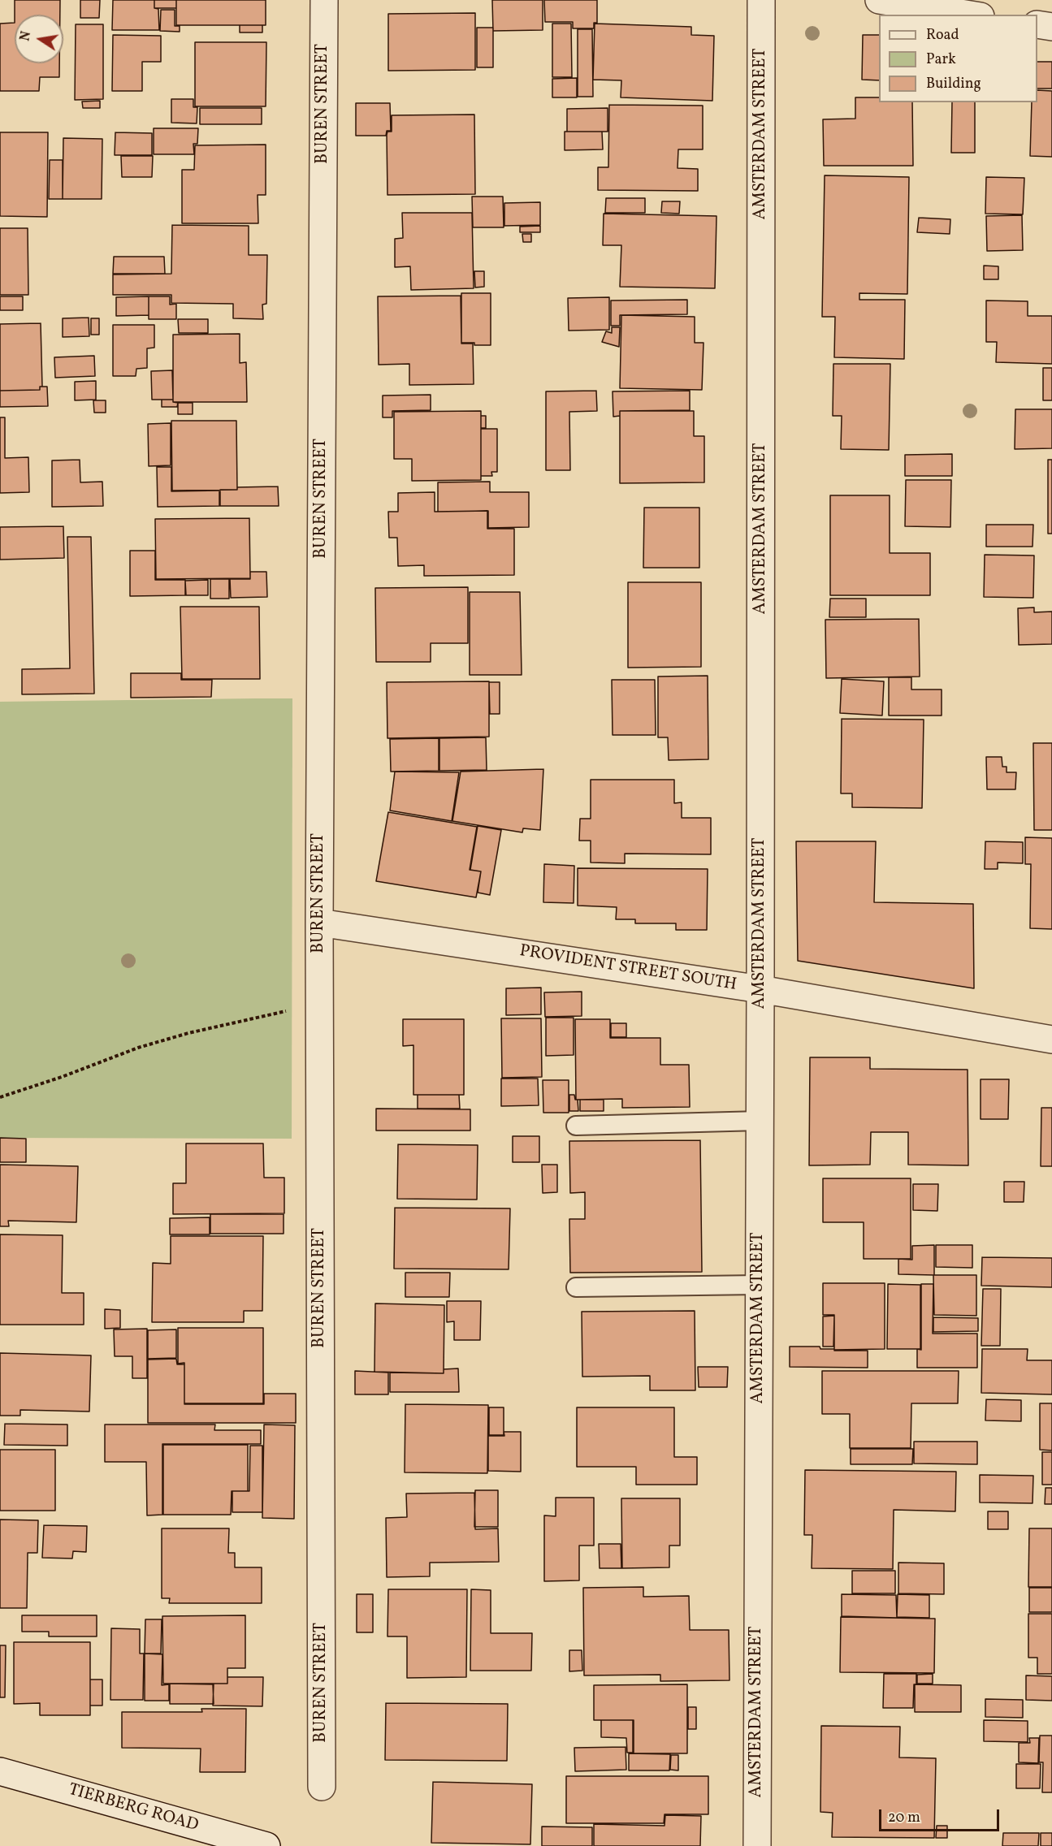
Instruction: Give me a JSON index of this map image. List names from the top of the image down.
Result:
{
  "streets": {
    "street": [
      "BUREN STREET",
      "AMSTERDAM STREET",
      "PROVIDENT STREET SOUTH",
      "TIERBERG ROAD"
    ]
  },
  "crossings": [
    ["BUREN STREET", "PROVIDENT STREET SOUTH"],
    ["AMSTERDAM STREET", "PROVIDENT STREET SOUTH"]
  ],
  "legend": ["Road", "Park", "Building"],
  "scale_bar": "20 m",
  "north": "left"
}
